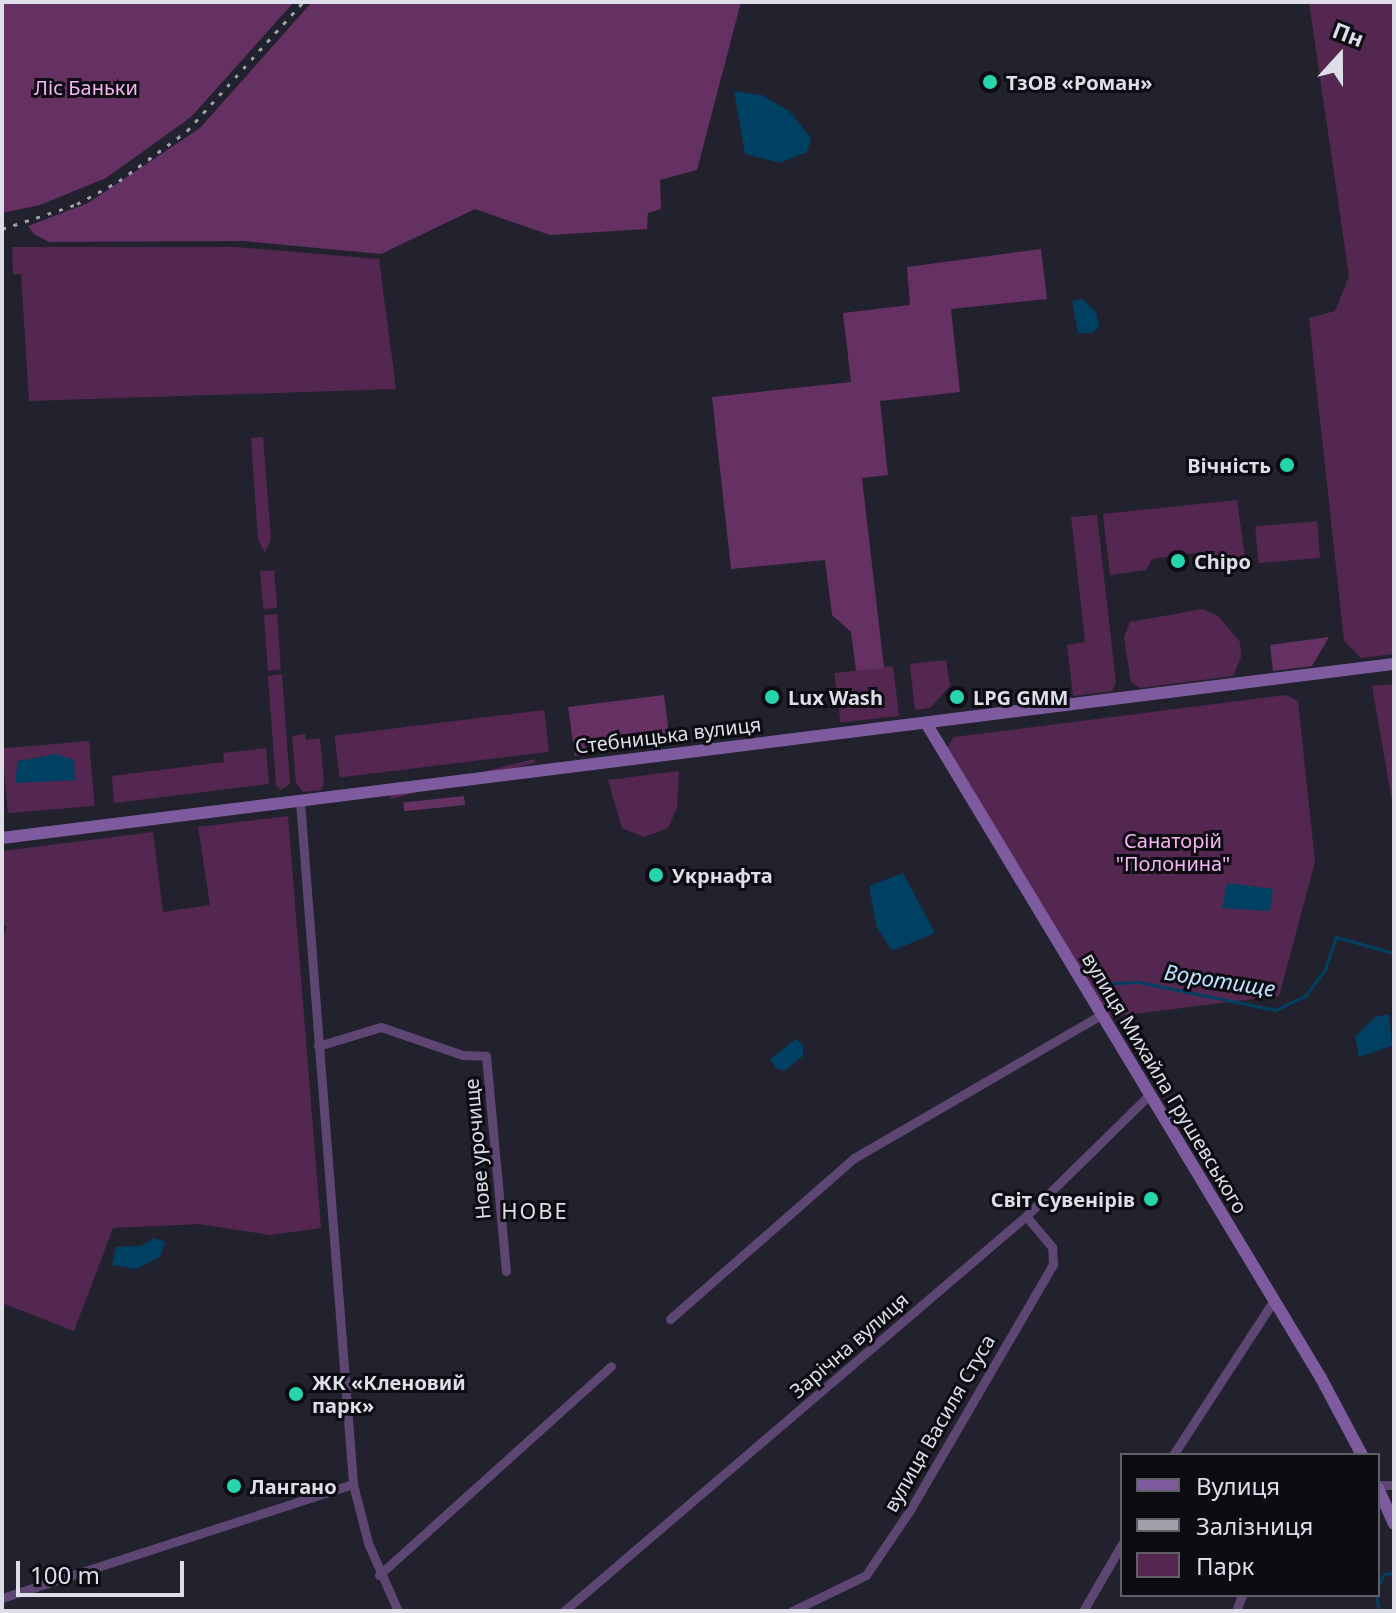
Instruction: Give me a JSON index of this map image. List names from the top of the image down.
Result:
{
  "streets": {
    "street": [
      "Стебницька вулиця",
      "вулиця Михайла Грушевського",
      "Нове урочище",
      "Зарічна вулиця",
      "вулиця Василя Стуса"
    ]
  },
  "crossings": [
    ["Стебницька вулиця", "вулиця Михайла Грушевського"],
    ["вулиця Михайла Грушевського", "Зарічна вулиця"],
    ["Зарічна вулиця", "вулиця Василя Стуса"]
  ],
  "districts": ["НОВЕ"],
  "water": ["Воротище"],
  "parks": ["Ліс Баньки", "Санаторій \"Полонина\""],
  "places": [
    "ТзОВ «Роман»",
    "Вічність",
    "Chipo",
    "Lux Wash",
    "LPG GMM",
    "Укрнафта",
    "Світ Сувенірів",
    "ЖК «Кленовий парк»",
    "Лангано"
  ],
  "legend": ["Вулиця", "Залізниця", "Парк"],
  "scale_bar": "100 m",
  "north": "top"
}
